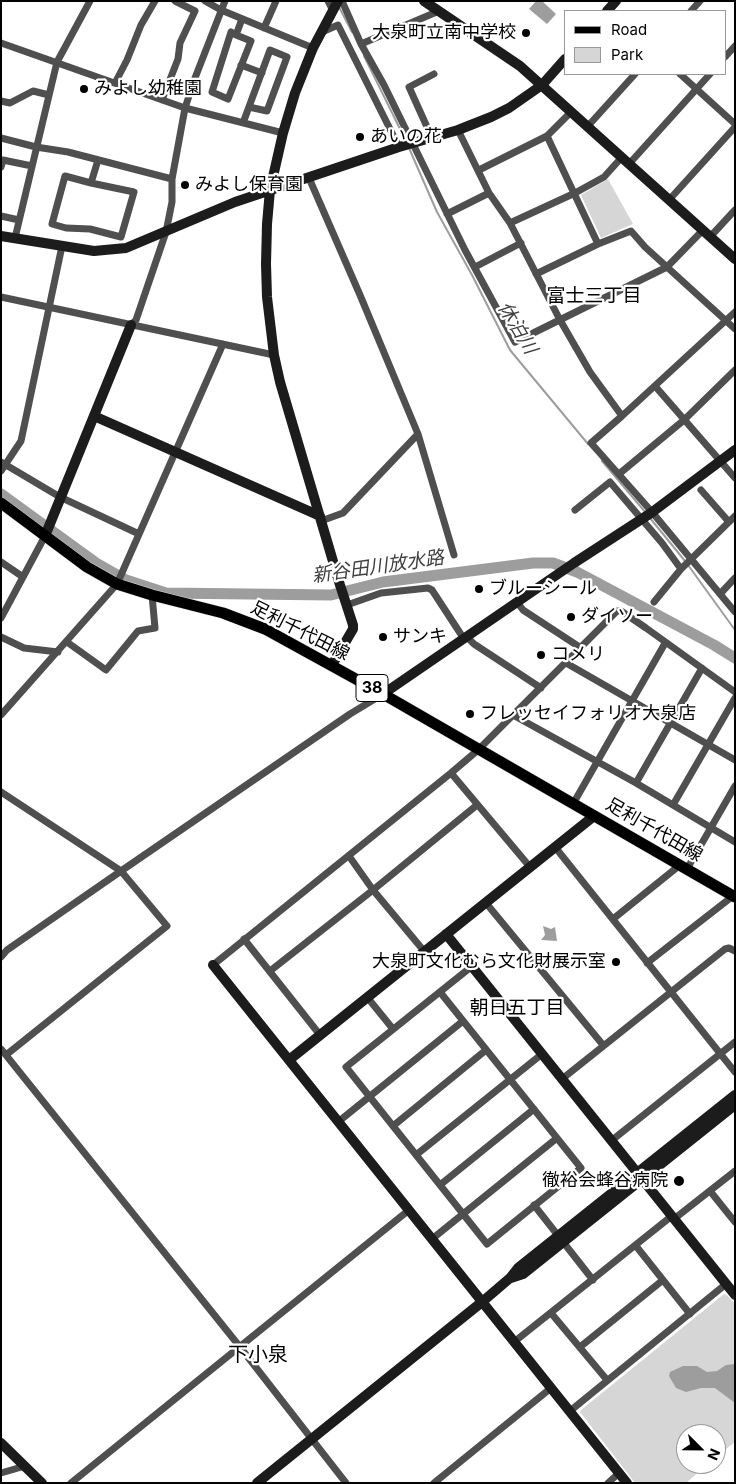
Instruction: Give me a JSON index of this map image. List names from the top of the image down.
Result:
{
  "streets": {
    "main road": ["足利千代田線", "38"]
  },
  "districts": ["富士三丁目", "朝日五丁目", "下小泉"],
  "water": ["休泊川", "新谷田川放水路"],
  "places": [
    "大泉町立南中学校",
    "みよし幼稚園",
    "あいの花",
    "みよし保育園",
    "ブルーシール",
    "ダイソー",
    "サンキ",
    "コメリ",
    "フレッセイフォリオ大泉店",
    "大泉町文化むら文化財展示室",
    "徹裕会蜂谷病院"
  ],
  "legend": ["Road", "Park"],
  "north": "bottom right"
}
